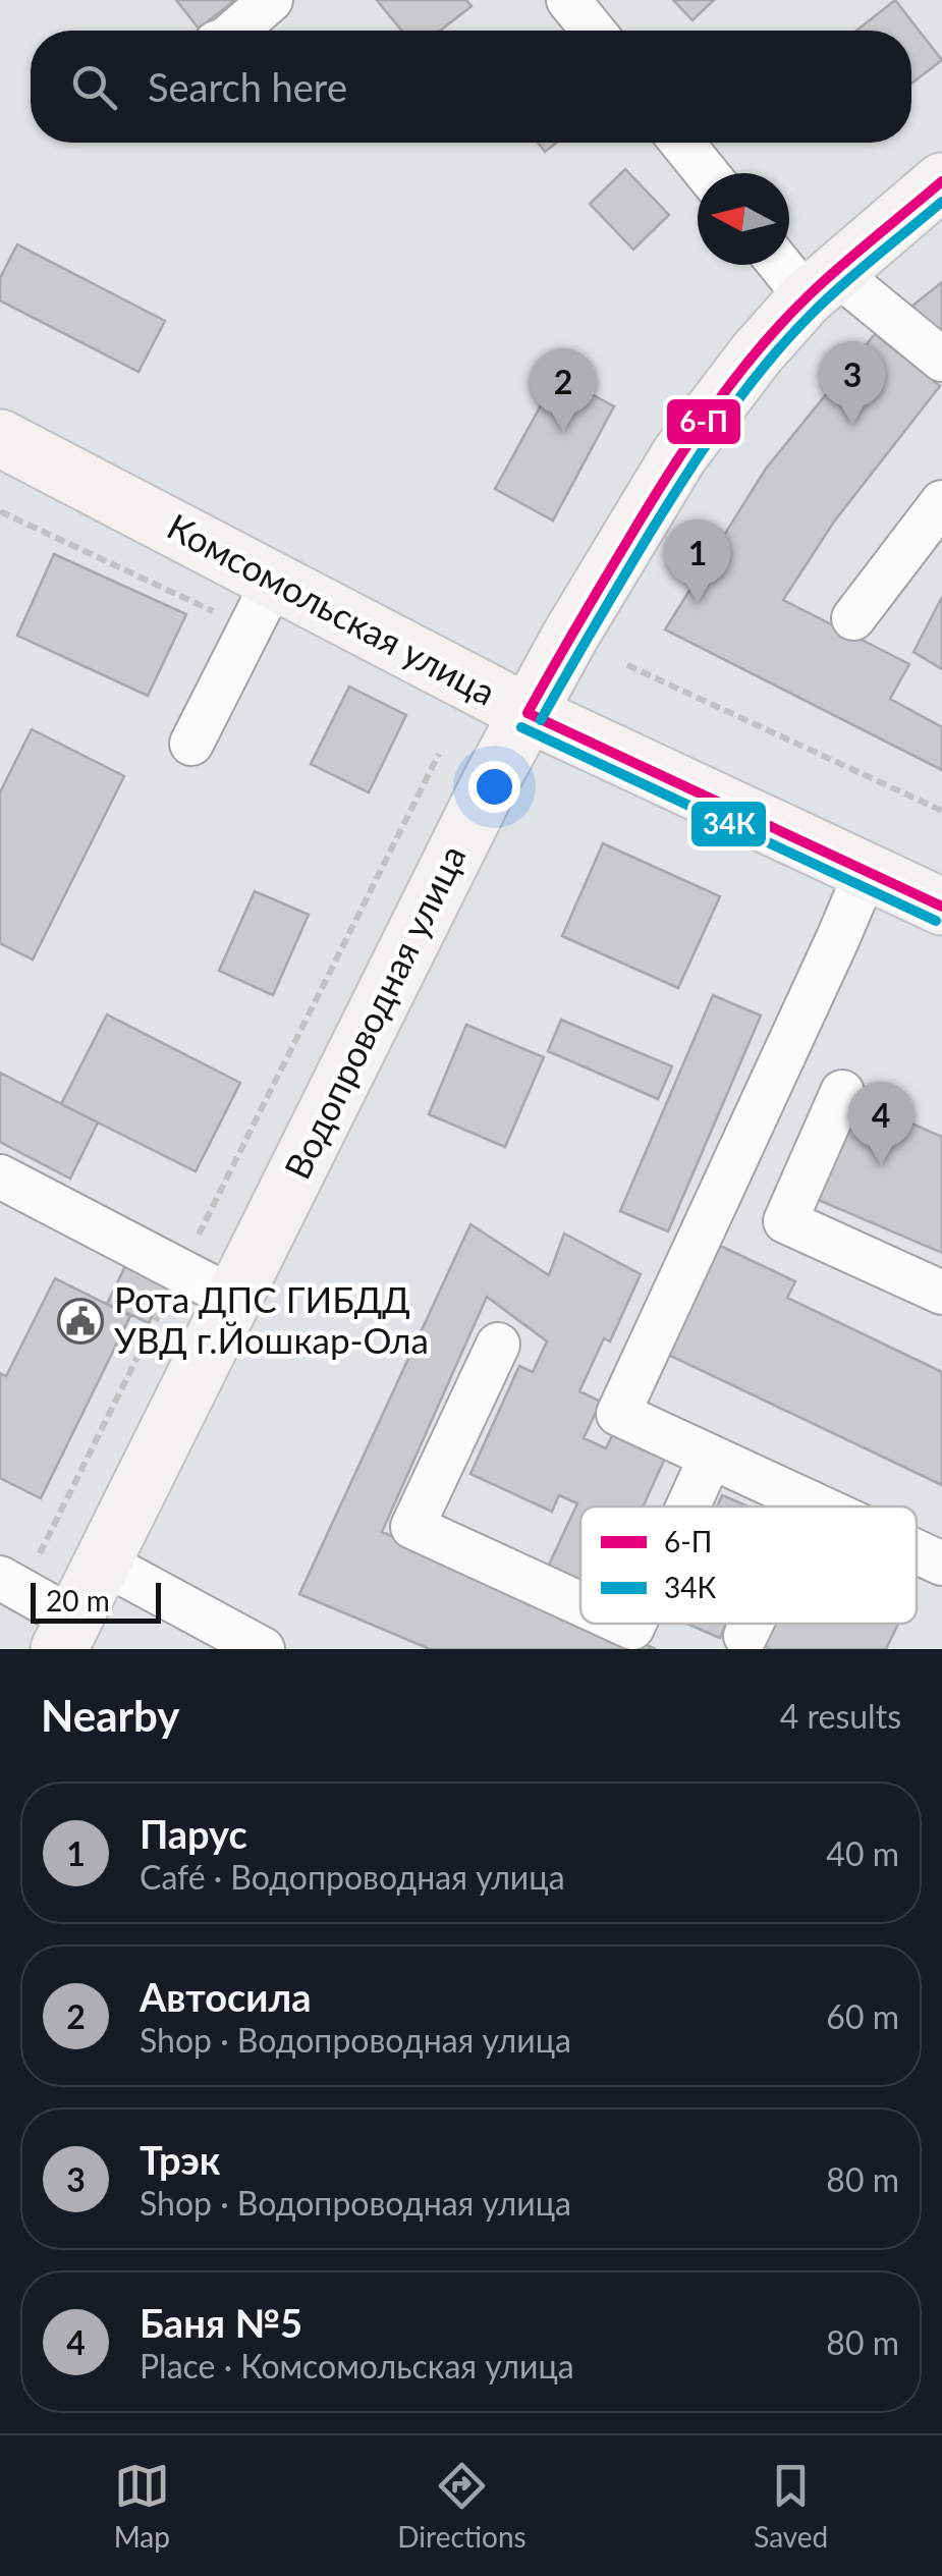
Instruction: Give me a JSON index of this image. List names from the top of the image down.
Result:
{
  "streets": {
    "main road": ["Комсомольская улица", "Водопроводная улица"]
  },
  "crossings": [
    ["Комсомольская улица", "Водопроводная улица"]
  ],
  "places": {
    "public building": ["Рота ДПС ГИБДД УВД г.Йошкар-Ола"]
  },
  "lines": ["transit line 6-П", "transit line 34К"],
  "legend": ["6-П", "34К"],
  "scale_bar": "20 m",
  "north": "left",
  "page": {
    "search": "Search here",
    "pins": [
      "3",
      "2",
      "1",
      "4"
    ],
    "scale": "20 m",
    "heading": ["Nearby", "4 results"],
    "list": [
      {
        "mark": "1",
        "name": "Парус",
        "note": "Café · Водопроводная улица",
        "value": "40 m"
      },
      {
        "mark": "2",
        "name": "Автосила",
        "note": "Shop · Водопроводная улица",
        "value": "60 m"
      },
      {
        "mark": "3",
        "name": "Трэк",
        "note": "Shop · Водопроводная улица",
        "value": "80 m"
      },
      {
        "mark": "4",
        "name": "Баня №5",
        "note": "Place · Комсомольская улица",
        "value": "80 m"
      }
    ],
    "nav": ["Map", "Directions", "Saved"]
  }
}
